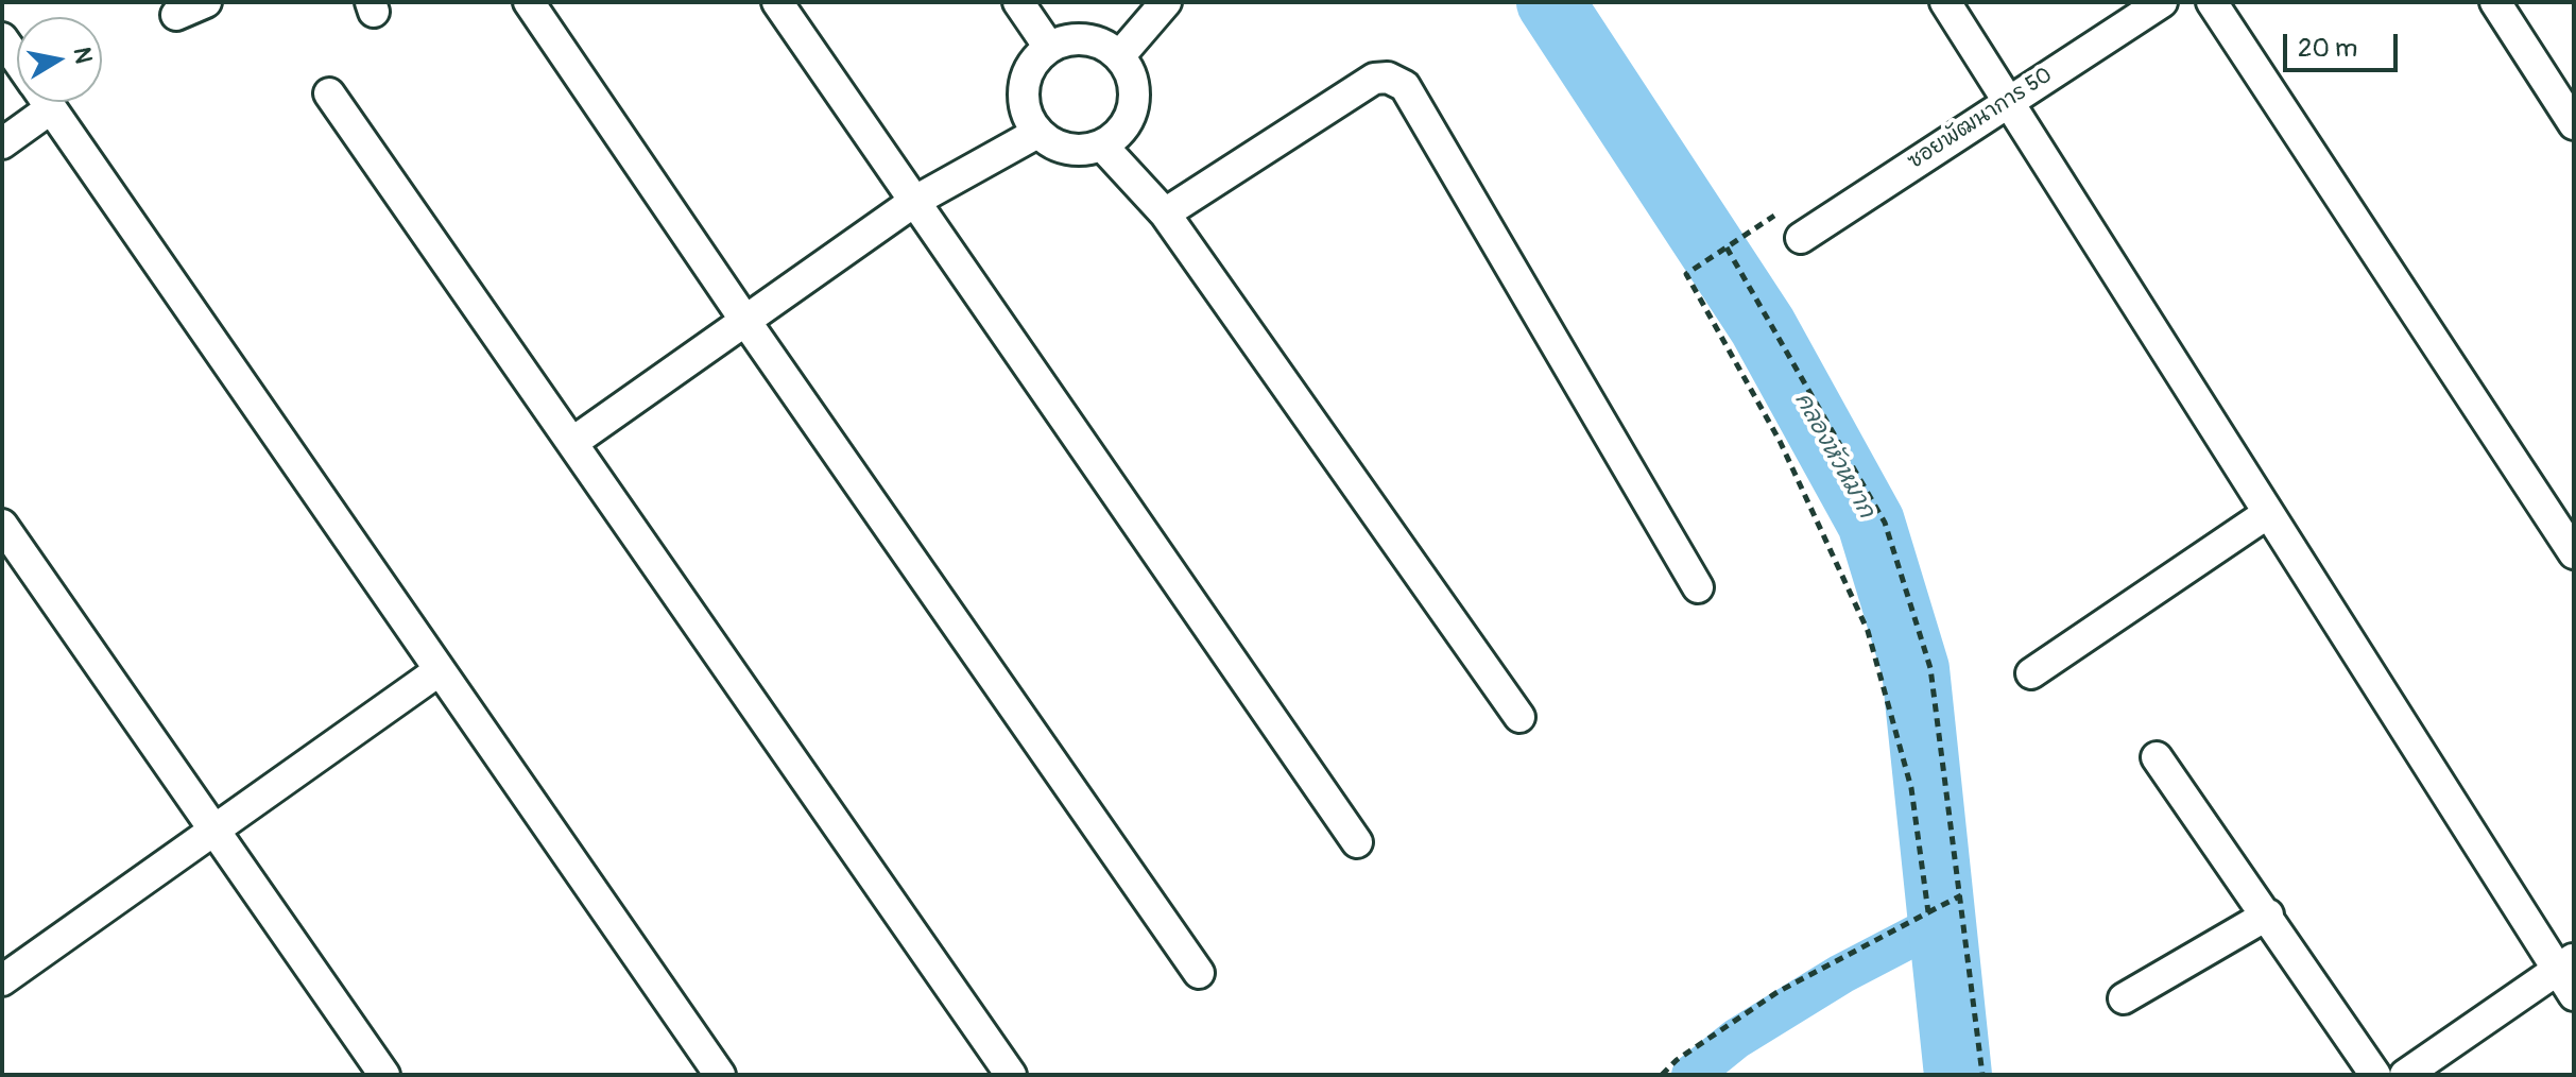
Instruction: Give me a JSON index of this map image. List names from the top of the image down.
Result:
{
  "streets": {
    "street": ["ซอยพัฒนาการ 50"]
  },
  "water": ["คลองหัวหมาก"],
  "scale_bar": "20 m",
  "north": "right"
}
